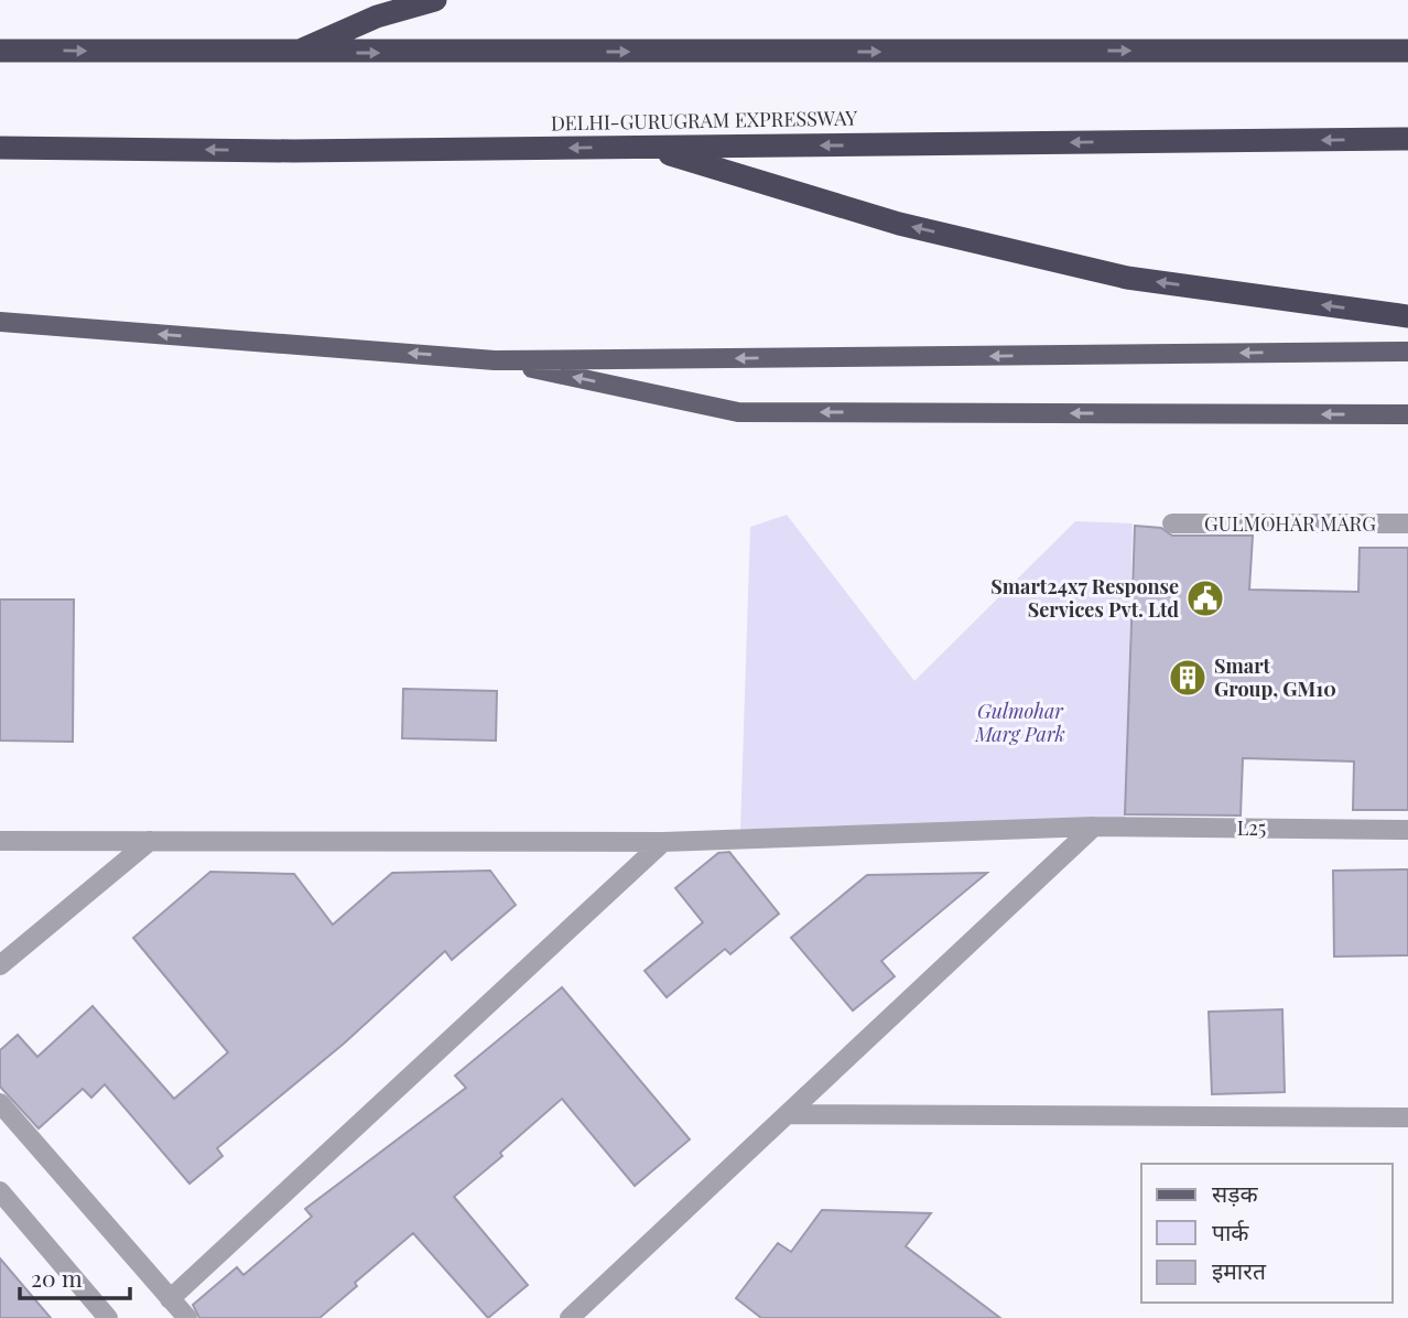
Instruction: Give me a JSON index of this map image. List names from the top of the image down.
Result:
{
  "streets": {
    "highway": ["DELHI-GURUGRAM EXPRESSWAY"],
    "street": ["GULMOHAR MARG", "L25"]
  },
  "parks": ["Gulmohar Marg Park"],
  "places": {
    "public building": ["Smart24x7 Response Services Pvt. Ltd"],
    "building": ["Smart Group, GM10"]
  },
  "legend": ["सड़क", "पार्क", "इमारत"],
  "scale_bar": "20 m"
}
